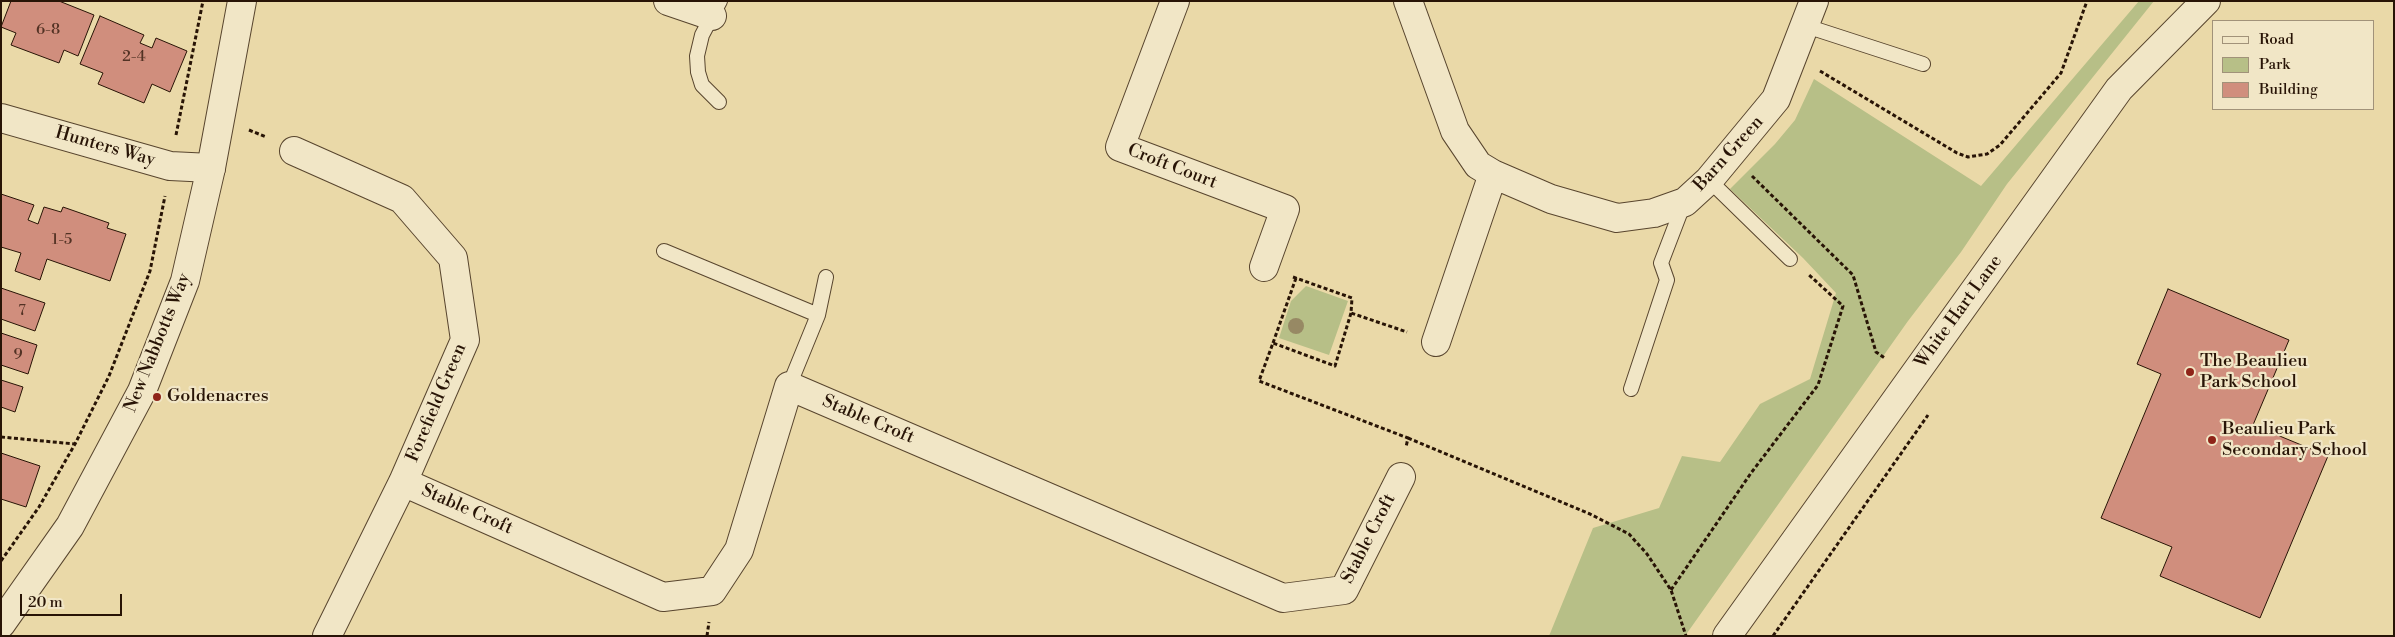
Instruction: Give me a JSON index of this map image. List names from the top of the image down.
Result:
{
  "streets": {
    "street": [
      "Hunters Way",
      "Barn Green",
      "Croft Court",
      "White Hart Lane",
      "New Nabbotts Way",
      "Forefield Green",
      "Stable Croft"
    ]
  },
  "crossings": [
    ["Hunters Way", "New Nabbotts Way"],
    ["Forefield Green", "Stable Croft"]
  ],
  "places": ["The Beaulieu Park School", "Goldenacres", "Beaulieu Park Secondary School"],
  "house_numbers": [
    "6-8",
    "2-4",
    "1-5",
    "7",
    "9"
  ],
  "legend": ["Road", "Park", "Building"],
  "scale_bar": "20 m"
}
